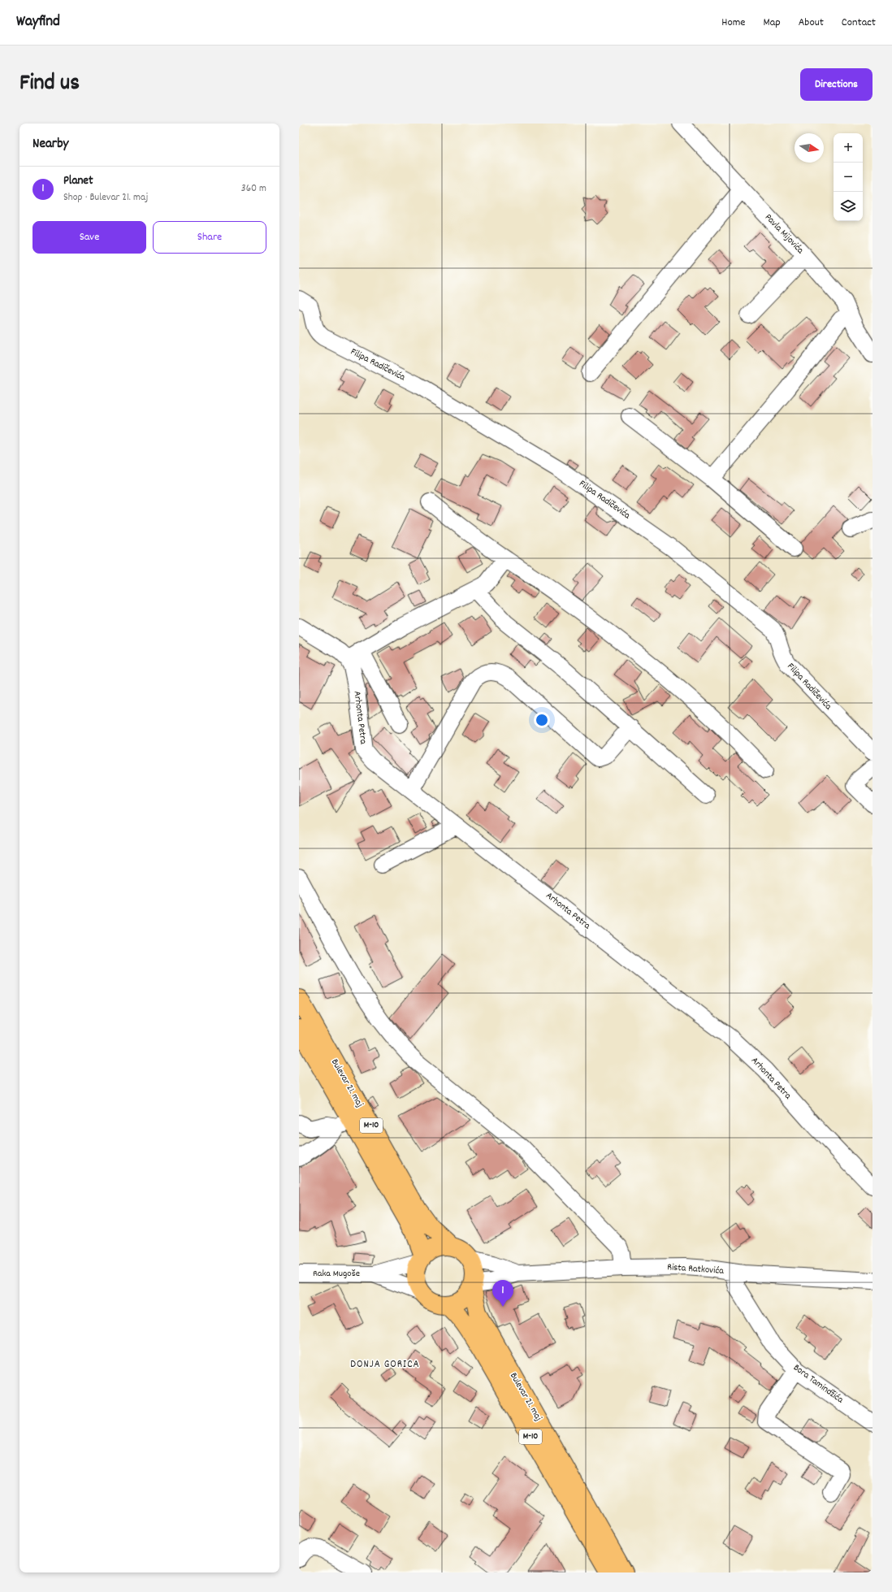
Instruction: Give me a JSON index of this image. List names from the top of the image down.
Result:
{
  "streets": {
    "main road": ["Bulevar 21. maj", "M-10"],
    "street": [
      "Pavla Mijovića",
      "Filipa Radičevića",
      "Arhonta Petra",
      "Rista Ratkovića",
      "Raka Mugoše",
      "Bora Tamindžića"
    ]
  },
  "crossings": [
    ["Bulevar 21. maj", "Rista Ratkovića"],
    ["Bulevar 21. maj", "Raka Mugoše"],
    ["Rista Ratkovića", "Raka Mugoše"],
    ["Rista Ratkovića", "Bora Tamindžića"]
  ],
  "districts": ["DONJA GORICA"],
  "north": "right",
  "page": {
    "header": "Wayfind",
    "nav": [
      "Home",
      "Map",
      "About",
      "Contact"
    ],
    "title": "Find us",
    "buttons": [
      "Directions",
      ["Save", "Share"]
    ],
    "heading": "Nearby",
    "map_buttons": ["+", "−"],
    "list": [
      {
        "mark": "1",
        "name": "Planet",
        "note": "Shop · Bulevar 21. maj",
        "value": "360 m"
      }
    ],
    "pins": "1"
  }
}
